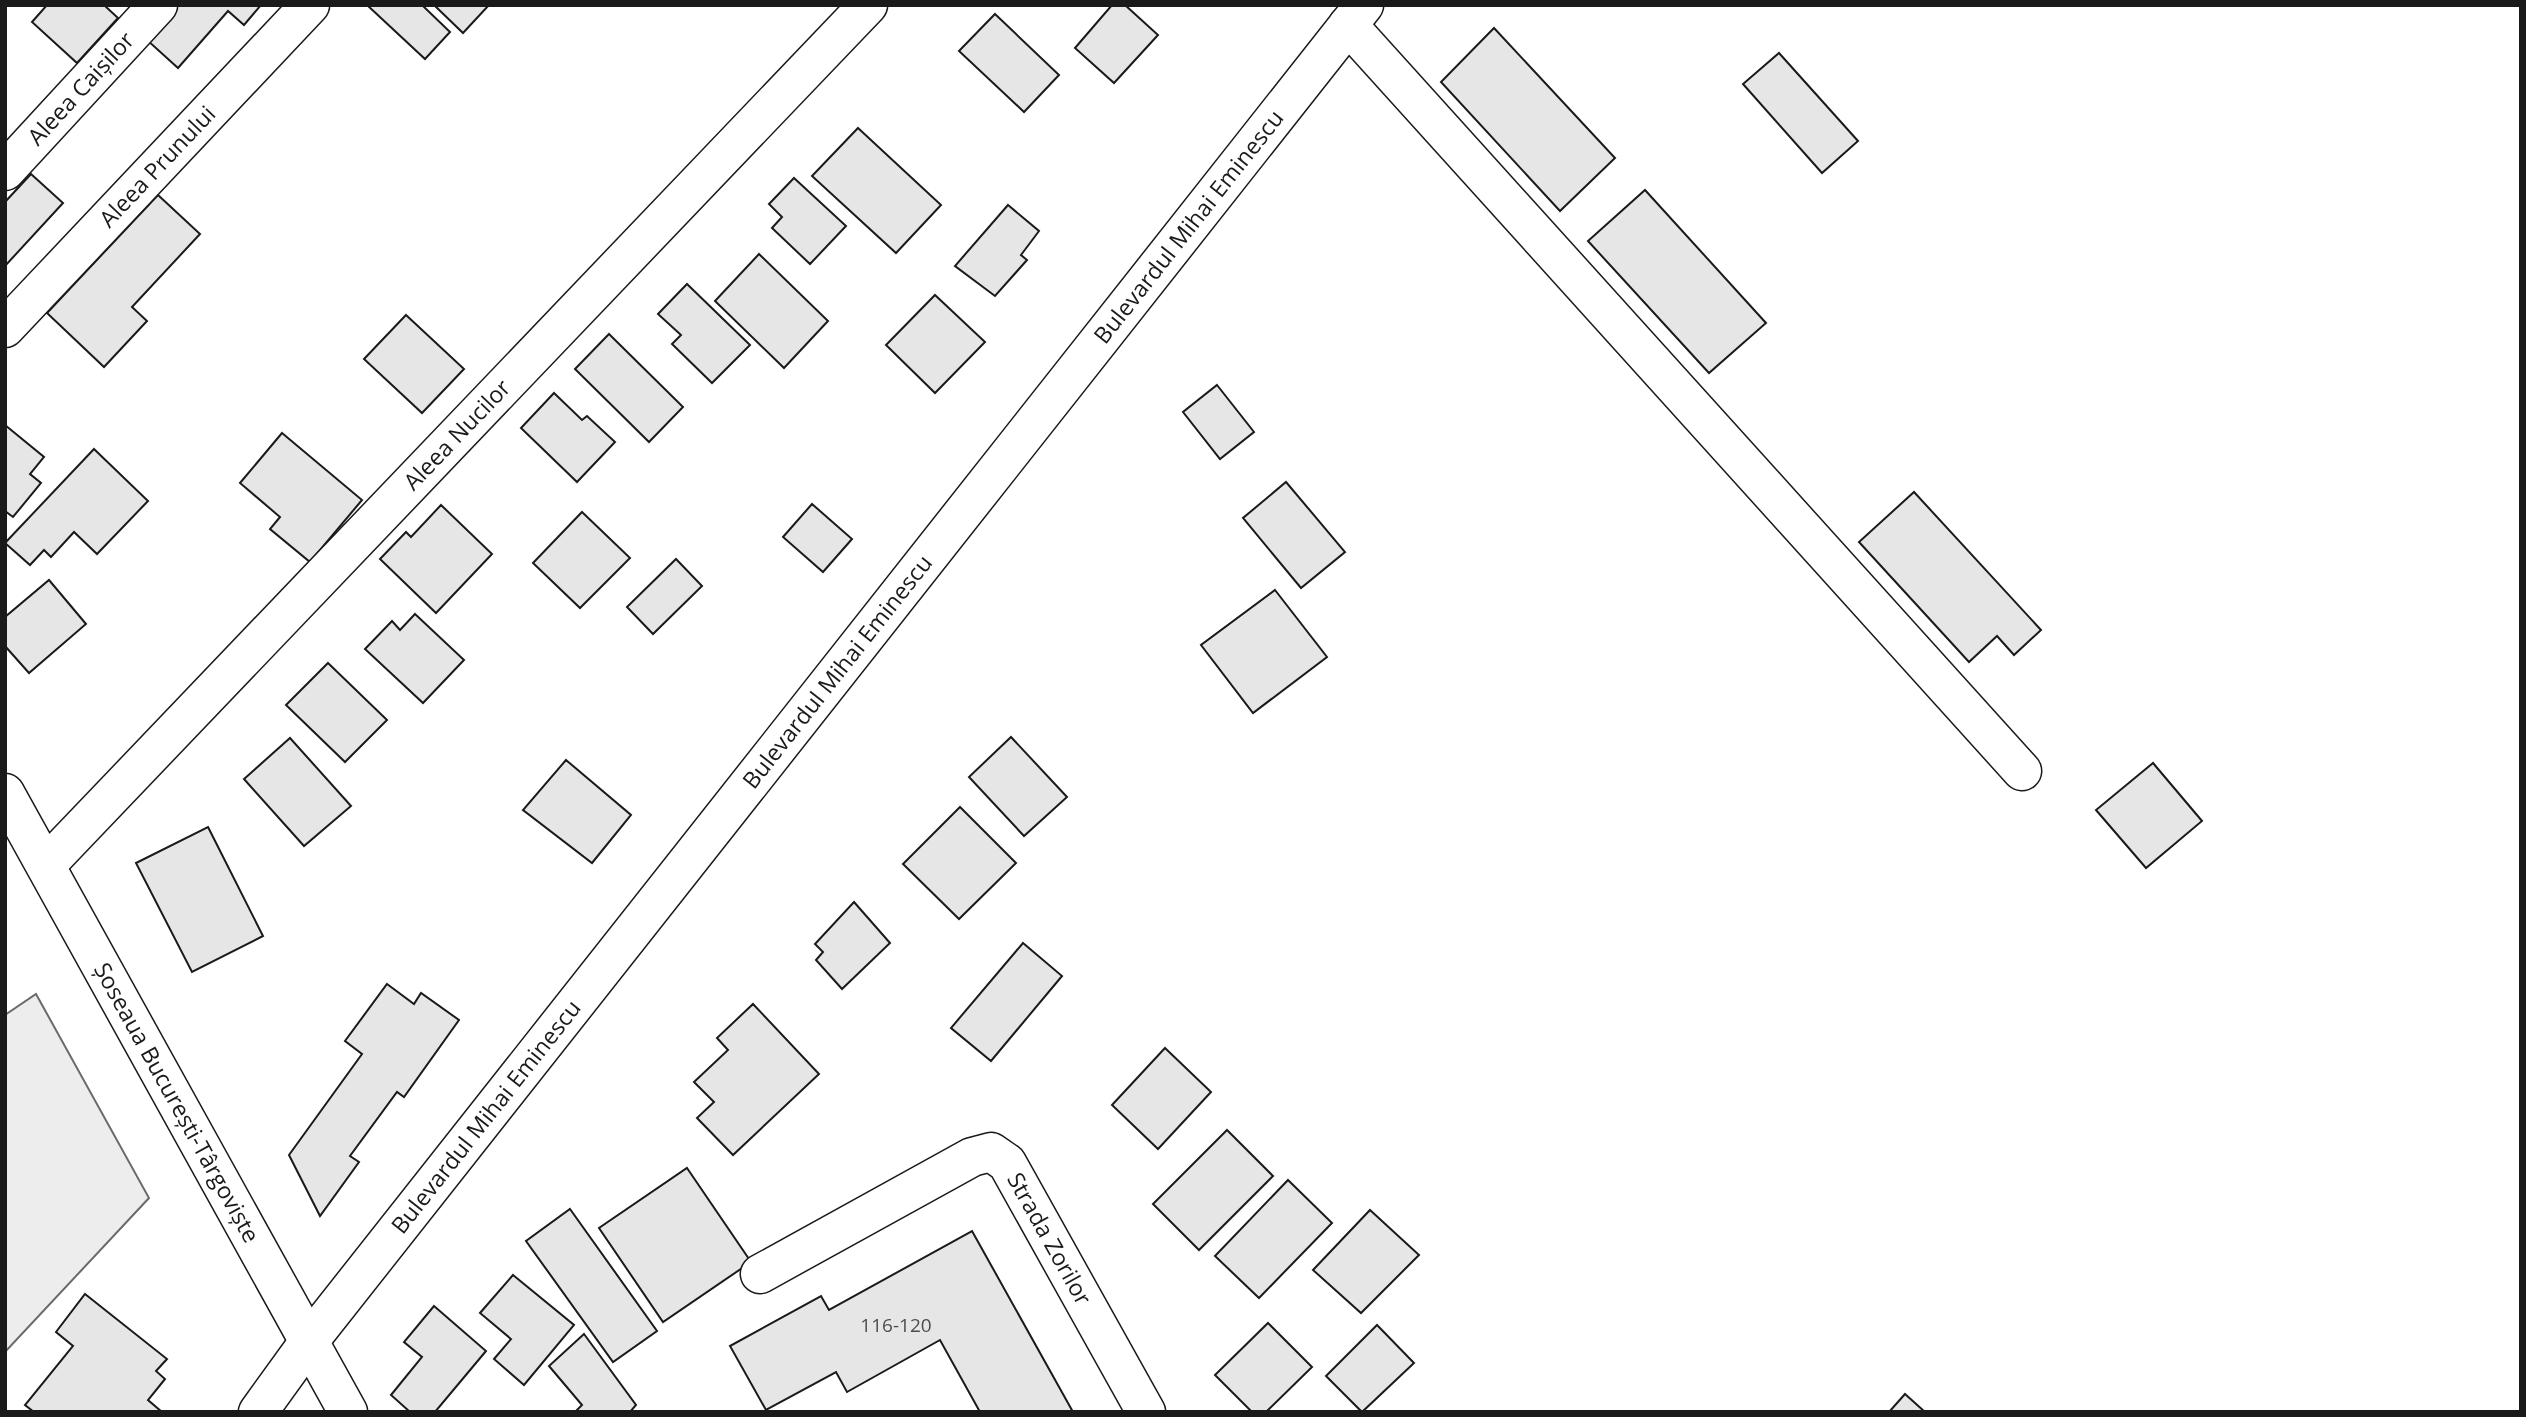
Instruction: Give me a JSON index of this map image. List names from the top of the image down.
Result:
{
  "streets": {
    "street": [
      "Aleea Caișilor",
      "Aleea Prunului",
      "Bulevardul Mihai Eminescu",
      "Aleea Nucilor",
      "Șoseaua București-Târgoviște",
      "Strada Zorilor"
    ]
  },
  "crossings": [
    ["Bulevardul Mihai Eminescu", "Șoseaua București-Târgoviște"],
    ["Aleea Nucilor", "Șoseaua București-Târgoviște"]
  ],
  "house_numbers": ["116-120"]
}
